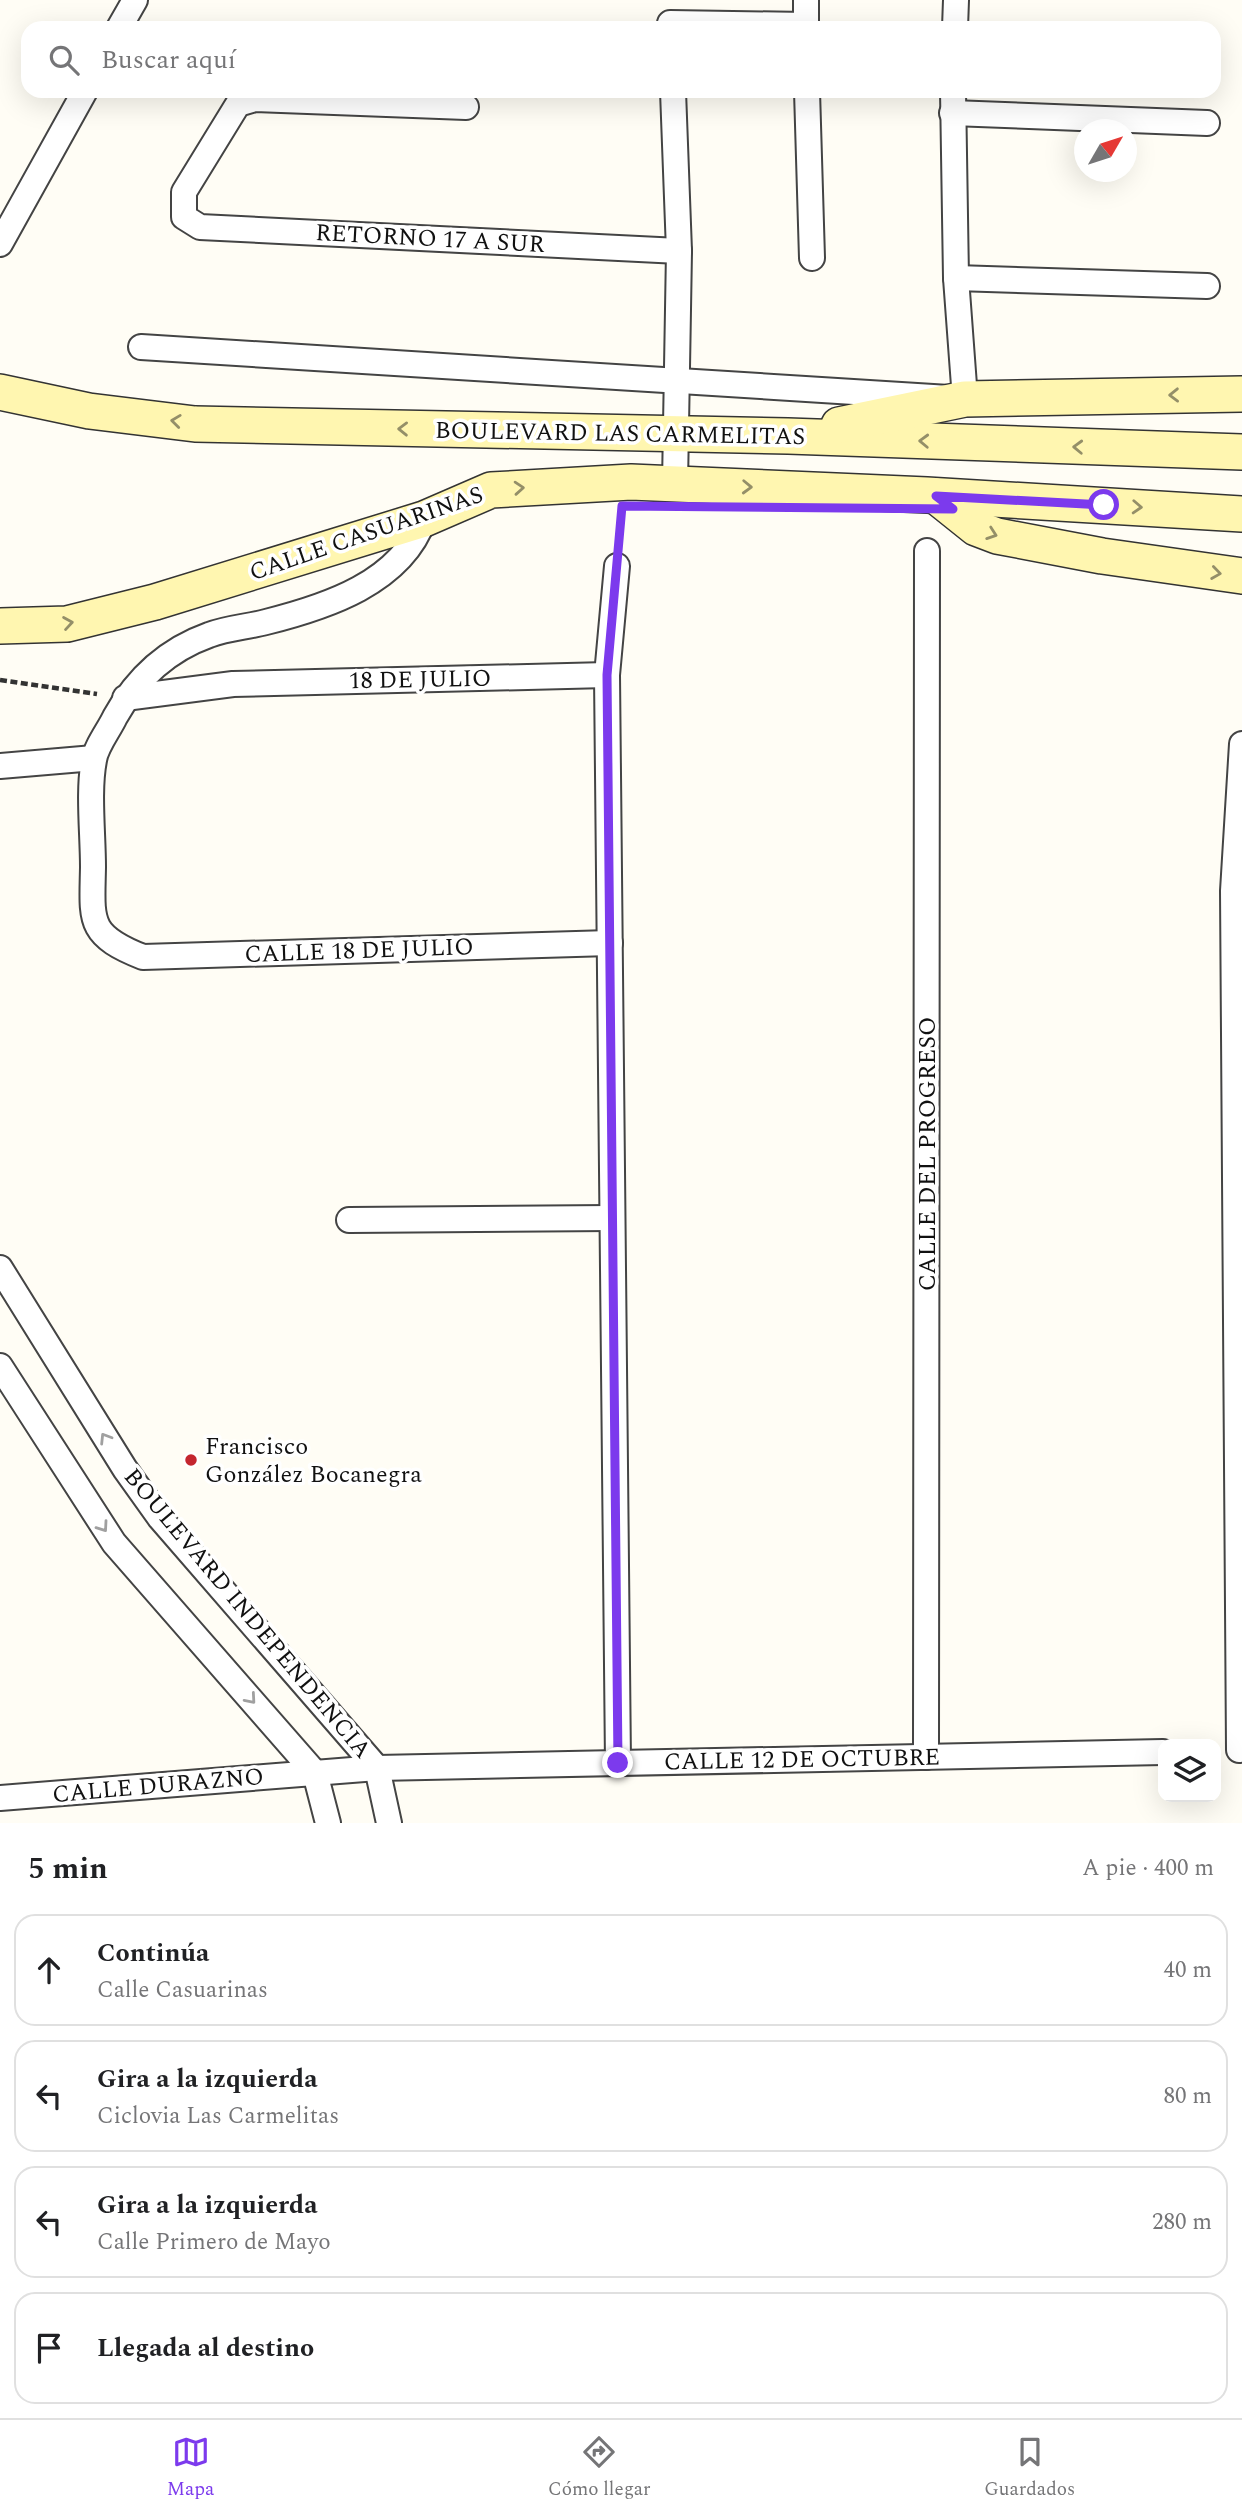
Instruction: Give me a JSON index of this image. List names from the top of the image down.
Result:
{
  "streets": {
    "main road": ["BOULEVARD LAS CARMELITAS", "CALLE CASUARINAS"],
    "street": [
      "RETORNO 17 A SUR",
      "18 DE JULIO",
      "CALLE 18 DE JULIO",
      "CALLE DEL PROGRESO",
      "BOULEVARD INDEPENDENCIA",
      "CALLE 12 DE OCTUBRE",
      "CALLE DURAZNO"
    ]
  },
  "crossings": [
    ["CALLE DEL PROGRESO", "CALLE 12 DE OCTUBRE"],
    ["BOULEVARD INDEPENDENCIA", "CALLE 12 DE OCTUBRE"],
    ["CALLE 12 DE OCTUBRE", "CALLE DURAZNO"]
  ],
  "places": ["Francisco González Bocanegra"],
  "north": "top right",
  "page": {
    "search": "Buscar aquí",
    "heading": ["5 min", "A pie · 400 m"],
    "list": [
      ["Continúa", "Calle Casuarinas", "40 m"],
      ["Gira a la izquierda", "Ciclovia Las Carmelitas", "80 m"],
      ["Gira a la izquierda", "Calle Primero de Mayo", "280 m"],
      "Llegada al destino"
    ],
    "nav": ["Mapa", "Cómo llegar", "Guardados"]
  }
}
